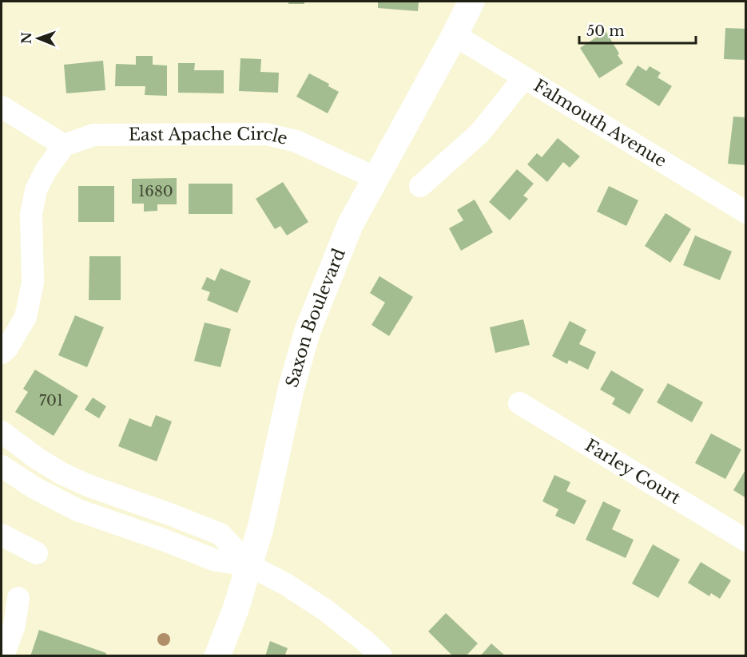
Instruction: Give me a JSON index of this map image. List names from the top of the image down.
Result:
{
  "streets": {
    "main road": ["Saxon Boulevard"],
    "street": ["Falmouth Avenue", "East Apache Circle", "Farley Court"]
  },
  "crossings": [
    ["Falmouth Avenue", "Saxon Boulevard"],
    ["East Apache Circle", "Saxon Boulevard"]
  ],
  "house_numbers": ["1680", "701"],
  "scale_bar": "50 m",
  "north": "left"
}
